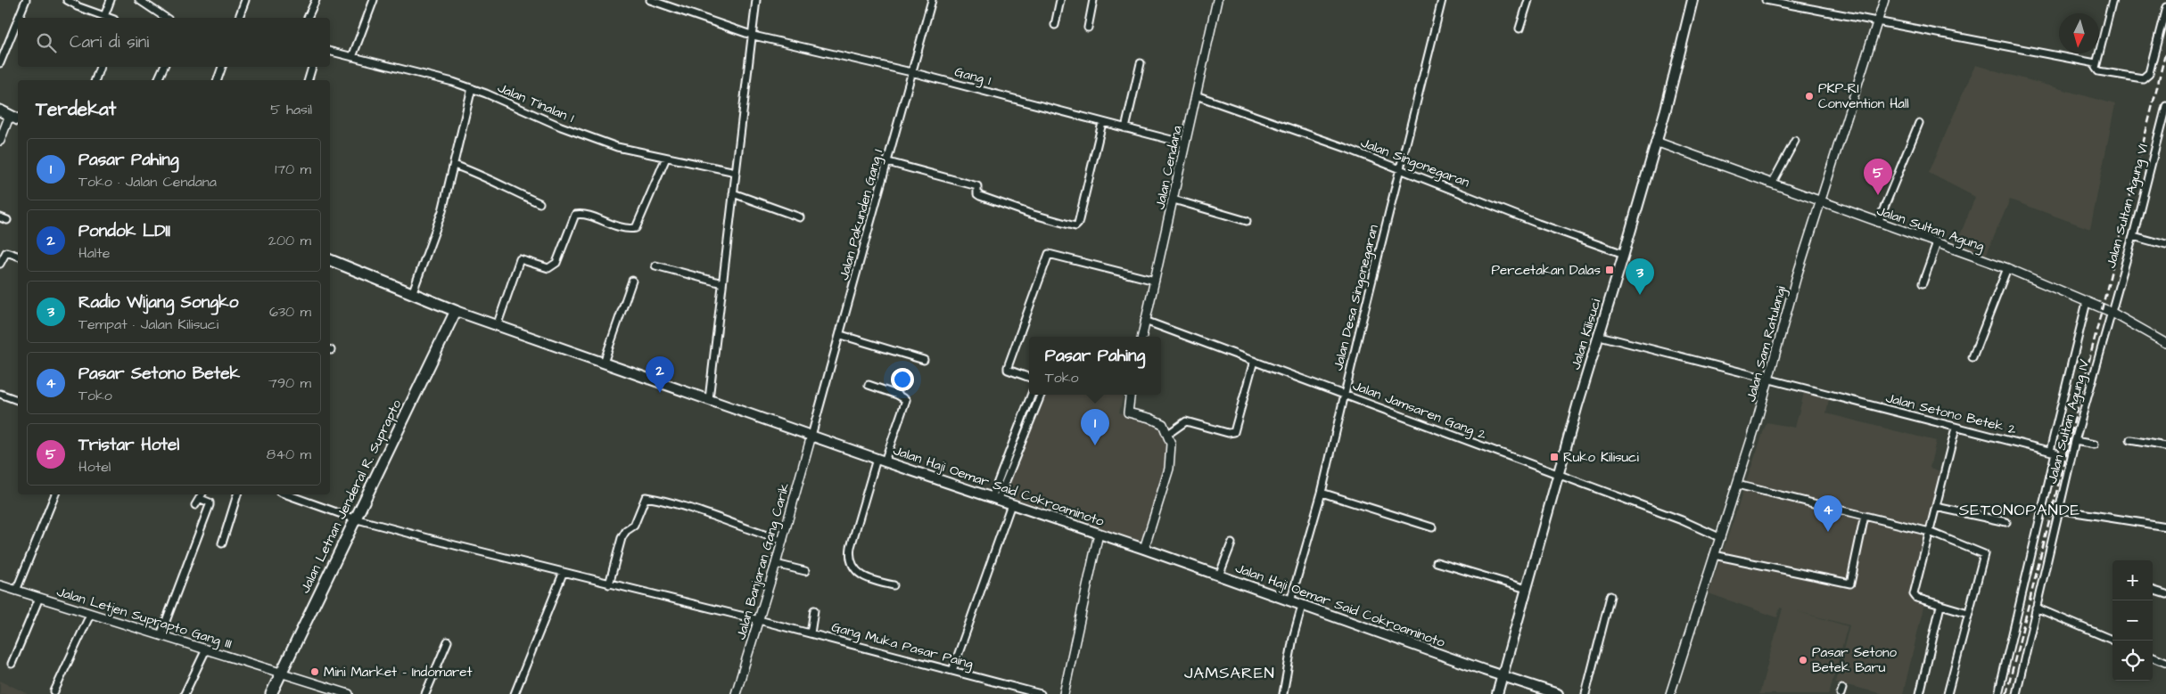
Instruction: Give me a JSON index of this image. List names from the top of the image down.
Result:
{
  "streets": {
    "main road": ["Jalan Kilisuci", "Jalan Haji Oemar Said Cokroaminoto", "Jalan Letnan Jenderal R. Suprapto"],
    "street": [
      "Gang 1",
      "Jalan Tinalan 1",
      "Jalan Singonegaran",
      "Jalan Cendana",
      "Jalan Sultan Agung VI",
      "Jalan Pakunden Gang 1",
      "Jalan Sultan Agung",
      "Jalan Desa Singonegaran",
      "Jalan Sam Ratulangi",
      "Jalan Jamsaren Gang 2",
      "Jalan Setono Betek 2",
      "Jalan Sultan Agung IV",
      "Jalan Banjaran Gang Carik",
      "Jalan Letjen Suprapto Gang III",
      "Gang Muka Pasar Paing"
    ]
  },
  "crossings": [
    ["Gang 1", "Jalan Cendana"],
    ["Gang 1", "Jalan Pakunden Gang 1"],
    ["Jalan Singonegaran", "Jalan Cendana"],
    ["Jalan Singonegaran", "Jalan Desa Singonegaran"],
    ["Jalan Singonegaran", "Jalan Kilisuci"],
    ["Jalan Cendana", "Jalan Jamsaren Gang 2"],
    ["Jalan Sultan Agung VI", "Jalan Sultan Agung"],
    ["Jalan Sultan Agung VI", "Jalan Sultan Agung IV"],
    ["Jalan Pakunden Gang 1", "Jalan Haji Oemar Said Cokroaminoto"],
    ["Jalan Pakunden Gang 1", "Jalan Banjaran Gang Carik"],
    ["Jalan Sultan Agung", "Jalan Kilisuci"],
    ["Jalan Sultan Agung", "Jalan Sam Ratulangi"],
    ["Jalan Sultan Agung", "Jalan Sultan Agung IV"],
    ["Jalan Desa Singonegaran", "Jalan Jamsaren Gang 2"],
    ["Jalan Desa Singonegaran", "Jalan Haji Oemar Said Cokroaminoto"],
    ["Jalan Kilisuci", "Jalan Jamsaren Gang 2"],
    ["Jalan Kilisuci", "Jalan Setono Betek 2"],
    ["Jalan Kilisuci", "Jalan Haji Oemar Said Cokroaminoto"],
    ["Jalan Sam Ratulangi", "Jalan Jamsaren Gang 2"],
    ["Jalan Sam Ratulangi", "Jalan Setono Betek 2"],
    ["Jalan Haji Oemar Said Cokroaminoto", "Jalan Letnan Jenderal R. Suprapto"],
    ["Jalan Haji Oemar Said Cokroaminoto", "Jalan Banjaran Gang Carik"],
    ["Jalan Letnan Jenderal R. Suprapto", "Jalan Letjen Suprapto Gang III"],
    ["Jalan Letnan Jenderal R. Suprapto", "Gang Muka Pasar Paing"],
    ["Jalan Banjaran Gang Carik", "Gang Muka Pasar Paing"]
  ],
  "districts": ["SETONOPANDE", "JAMSAREN"],
  "places": {
    "other": ["PKP-RI Convention Hall", "Pasar Setono Betek Baru", "Mini Market - Indomaret"],
    "transit": ["Percetakan Dalas", "Ruko Kilisuci"]
  },
  "north": "bottom",
  "page": {
    "search": "Cari di sini",
    "heading": ["Terdekat", "5 hasil"],
    "list": [
      {
        "mark": "1",
        "name": "Pasar Pahing",
        "note": "Toko · Jalan Cendana",
        "value": "170 m"
      },
      {
        "mark": "2",
        "name": "Pondok LDII",
        "note": "Halte",
        "value": "200 m"
      },
      {
        "mark": "3",
        "name": "Radio Wijang Songko",
        "note": "Tempat · Jalan Kilisuci",
        "value": "630 m"
      },
      {
        "mark": "4",
        "name": "Pasar Setono Betek",
        "note": "Toko",
        "value": "790 m"
      },
      {
        "mark": "5",
        "name": "Tristar Hotel",
        "note": "Hotel",
        "value": "840 m"
      }
    ],
    "pins": [
      "5",
      "3",
      "2",
      "1",
      "4"
    ],
    "popup": ["Pasar Pahing", "Toko"],
    "map_buttons": ["+", "−"]
  }
}
